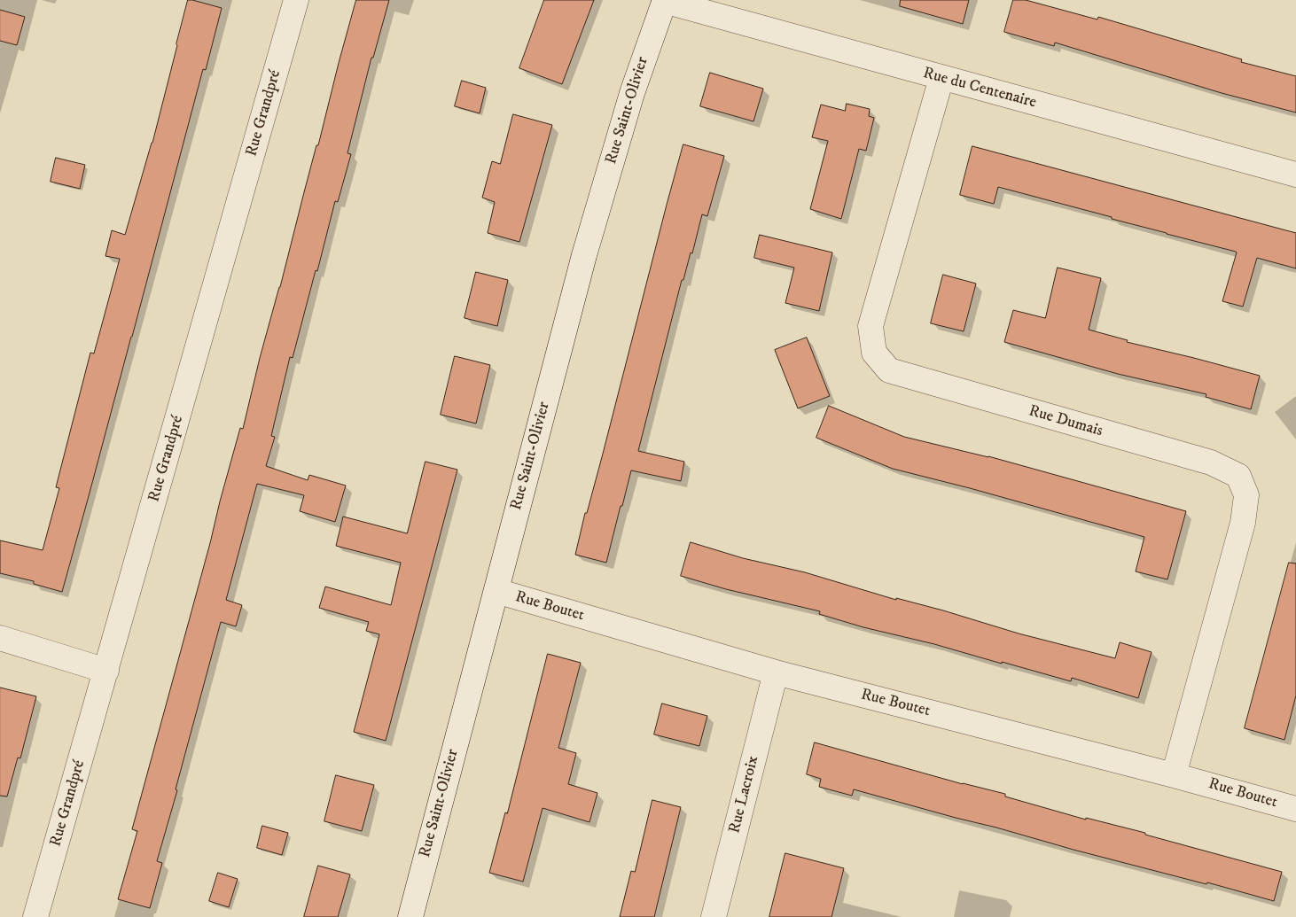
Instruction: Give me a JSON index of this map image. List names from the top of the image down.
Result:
{
  "streets": {
    "street": [
      "Rue du Centenaire",
      "Rue Saint-Olivier",
      "Rue Grandpré",
      "Rue Dumais",
      "Rue Boutet",
      "Rue Lacroix"
    ]
  },
  "crossings": [
    ["Rue du Centenaire", "Rue Saint-Olivier"],
    ["Rue du Centenaire", "Rue Dumais"],
    ["Rue Saint-Olivier", "Rue Boutet"],
    ["Rue Dumais", "Rue Boutet"],
    ["Rue Boutet", "Rue Lacroix"]
  ]
}
